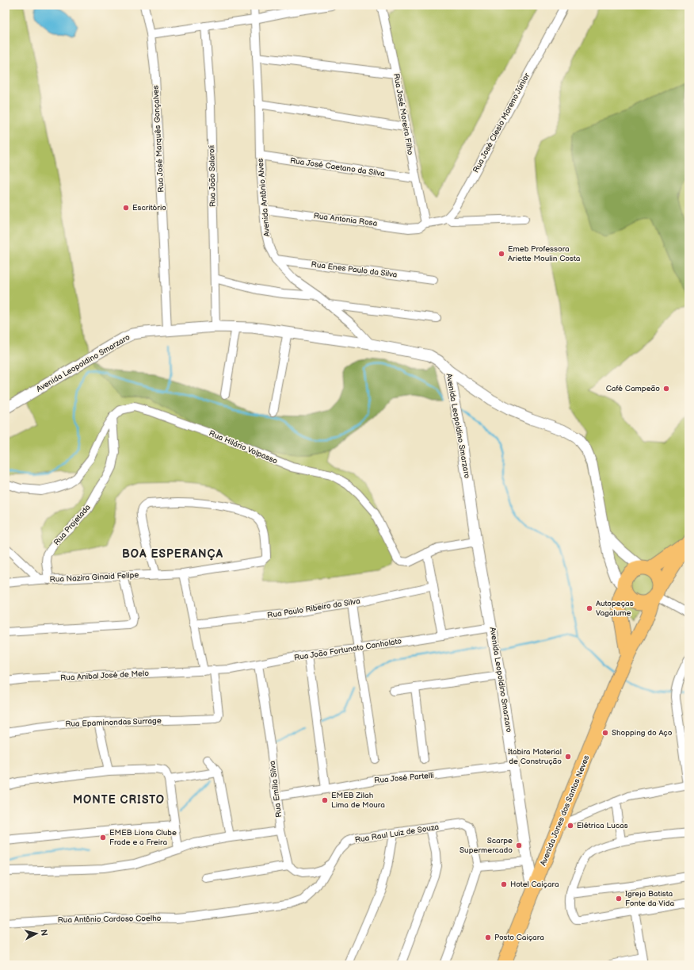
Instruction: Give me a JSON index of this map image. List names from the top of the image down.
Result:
{
  "streets": {
    "highway": ["Avenida Jones dos Santos Neves"],
    "street": [
      "Rua José Moreira Filho",
      "Rua José Clesio Moreno Júnior",
      "Rua José Marquês Gonçalves",
      "Rua José Caetano da Silva",
      "Rua João Salaroli",
      "Avenida Antônio Alves",
      "Rua Antonia Rosa",
      "Rua Enes Paulo da Silva",
      "Avenida Leopoldino Smarzaro",
      "Rua Hilário Volpasso",
      "Rua Projetada",
      "Rua Nazira Ginaid Felipe",
      "Rua Paulo Ribeiro da Silva",
      "Rua João Fortunato Canholato",
      "Rua Anibal José de Melo",
      "Rua Epaminondas Surrage",
      "Rua José Partelli",
      "Rua Emília Silva",
      "Rua Raul Luiz de Souza",
      "Rua Antônio Cardoso Coelho"
    ]
  },
  "crossings": [
    ["Rua José Moreira Filho", "Rua José Caetano da Silva"],
    ["Rua José Moreira Filho", "Rua Antonia Rosa"],
    ["Rua José Marquês Gonçalves", "Avenida Leopoldino Smarzaro"],
    ["Rua José Caetano da Silva", "Avenida Antônio Alves"],
    ["Rua João Salaroli", "Avenida Leopoldino Smarzaro"],
    ["Avenida Antônio Alves", "Rua Antonia Rosa"],
    ["Avenida Antônio Alves", "Rua Enes Paulo da Silva"],
    ["Avenida Antônio Alves", "Avenida Leopoldino Smarzaro"],
    ["Avenida Leopoldino Smarzaro", "Rua Hilário Volpasso"],
    ["Avenida Leopoldino Smarzaro", "Rua João Fortunato Canholato"],
    ["Avenida Leopoldino Smarzaro", "Rua José Partelli"],
    ["Avenida Leopoldino Smarzaro", "Avenida Jones dos Santos Neves"],
    ["Rua Hilário Volpasso", "Rua Projetada"],
    ["Rua Projetada", "Rua Nazira Ginaid Felipe"],
    ["Rua João Fortunato Canholato", "Rua Anibal José de Melo"],
    ["Rua João Fortunato Canholato", "Rua Epaminondas Surrage"],
    ["Rua João Fortunato Canholato", "Rua Emília Silva"],
    ["Rua José Partelli", "Rua Emília Silva"],
    ["Rua Raul Luiz de Souza", "Rua Antônio Cardoso Coelho"]
  ],
  "districts": ["BOA ESPERANÇA", "MONTE CRISTO"],
  "places": [
    "Escritório",
    "Emeb Professora Ariette Moulin Costa",
    "Café Campeão",
    "Autopeças Vagalume",
    "Shopping do Aço",
    "Itabira Material de Construção",
    "EMEB Zilah Lima de Moura",
    "Elétrica Lucas",
    "EMEB Lions Clube Frade e a Freira",
    "Scarpe Supermercado",
    "Hotel Caiçara",
    "Igreja Batista Fonte da Vida",
    "Posto Caiçara"
  ],
  "north": "right"
}
